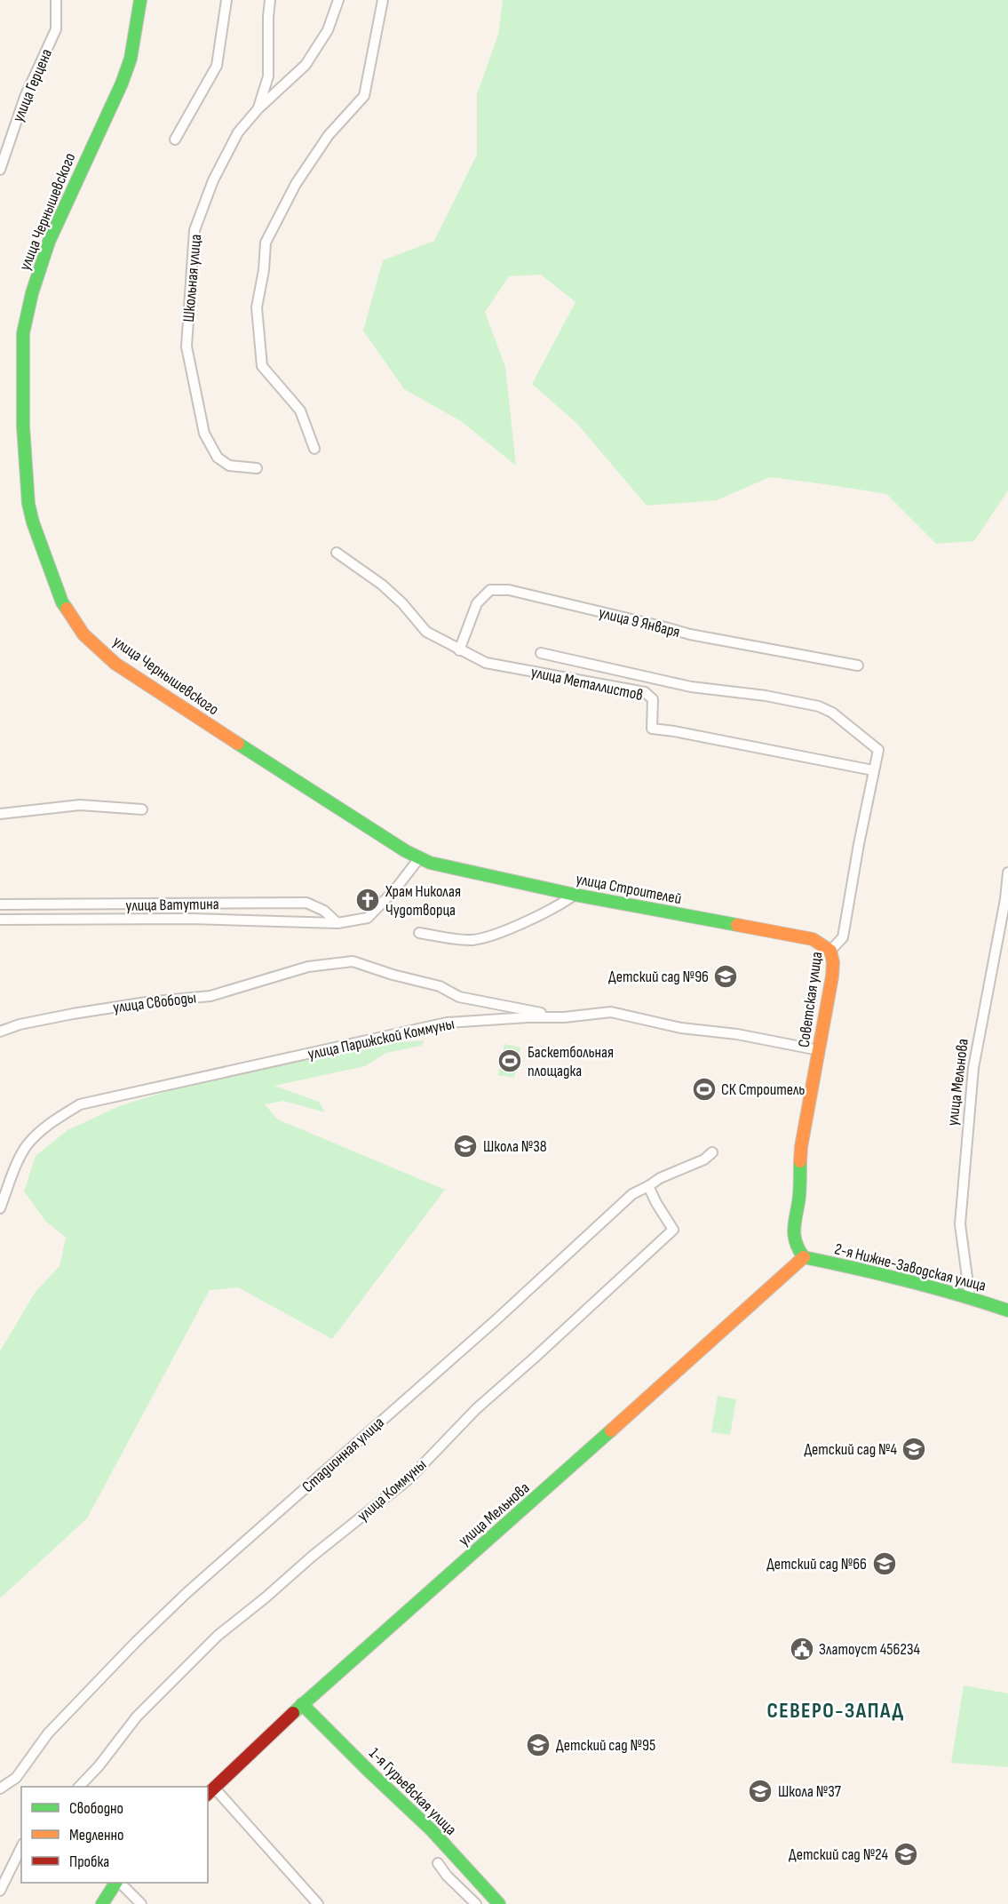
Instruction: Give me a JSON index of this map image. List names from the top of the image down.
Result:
{
  "streets": {
    "main road": [
      "улица Чернышевского",
      "улица Строителей",
      "Советская улица",
      "улица Мельнова",
      "2-я Нижне-Заводская улица",
      "1-я Гурьевская улица"
    ],
    "street": [
      "улица Герцена",
      "Школьная улица",
      "улица 9 Января",
      "улица Металлистов",
      "улица Ватутина",
      "улица Свободы",
      "улица Парижской Коммуны",
      "Стадионная улица",
      "улица Коммуны"
    ]
  },
  "crossings": [
    ["улица Чернышевского", "улица Строителей"],
    ["улица Чернышевского", "улица Ватутина"],
    ["улица 9 Января", "улица Металлистов"],
    ["улица Металлистов", "Советская улица"],
    ["улица Строителей", "улица Ватутина"],
    ["улица Строителей", "Советская улица"],
    ["Советская улица", "улица Парижской Коммуны"],
    ["Советская улица", "улица Мельнова"],
    ["Советская улица", "2-я Нижне-Заводская улица"],
    ["улица Свободы", "улица Парижской Коммуны"],
    ["улица Мельнова", "2-я Нижне-Заводская улица"],
    ["улица Мельнова", "1-я Гурьевская улица"],
    ["Стадионная улица", "улица Коммуны"]
  ],
  "districts": ["СЕВЕРО-ЗАПАД"],
  "places": {
    "church": ["Храм Николая Чудотворца"],
    "school or university": [
      "Детский сад №96",
      "Школа №38",
      "Детский сад №4",
      "Детский сад №66",
      "Детский сад №95",
      "Школа №37",
      "Детский сад №24"
    ],
    "sports": ["Баскетбольная площадка", "СК Строитель"],
    "public building": ["Златоуст 456234"]
  },
  "legend": ["Свободно", "Медленно", "Пробка"]
}
